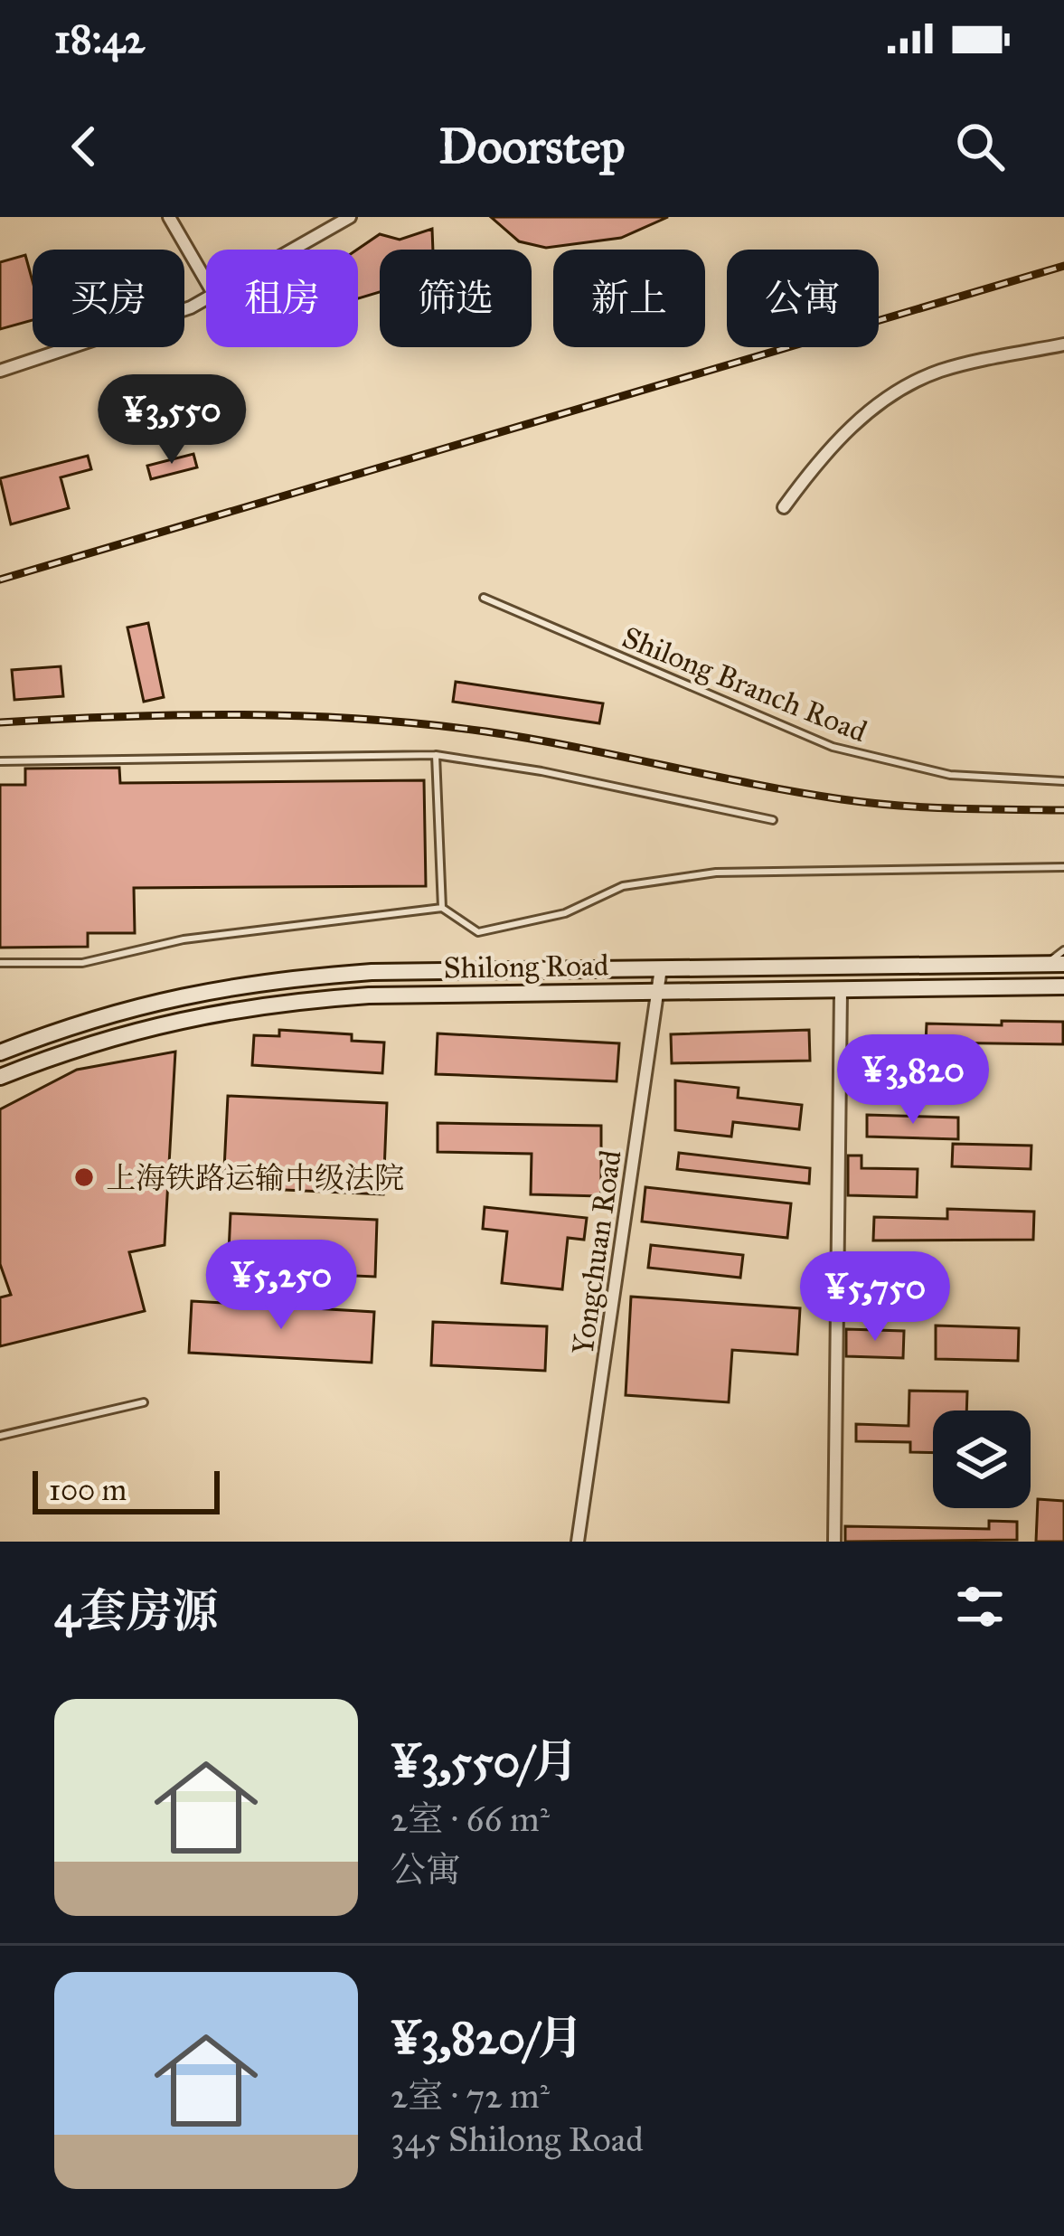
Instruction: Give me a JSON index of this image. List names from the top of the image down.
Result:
{
  "streets": {
    "main road": ["Shilong Road"],
    "street": ["Yongchuan Road"],
    "lane": ["Shilong Branch Road"]
  },
  "crossings": [
    ["Shilong Road", "Yongchuan Road"]
  ],
  "places": ["上海铁路运输中级法院"],
  "scale_bar": "100 m",
  "page": {
    "status": "18:42",
    "header": "Doorstep",
    "chip": [
      "买房",
      "租房",
      "筛选",
      "新上",
      "公寓"
    ],
    "price": [
      "¥3,550",
      "¥3,820",
      "¥5,250",
      "¥5,750"
    ],
    "scale": "100 m",
    "heading": "4套房源",
    "list": [
      {
        "name": "¥3,550/月",
        "note": "2室 · 66 m² · 公寓"
      },
      {
        "name": "¥3,820/月",
        "note": "2室 · 72 m² · 345 Shilong Road"
      }
    ]
  }
}
